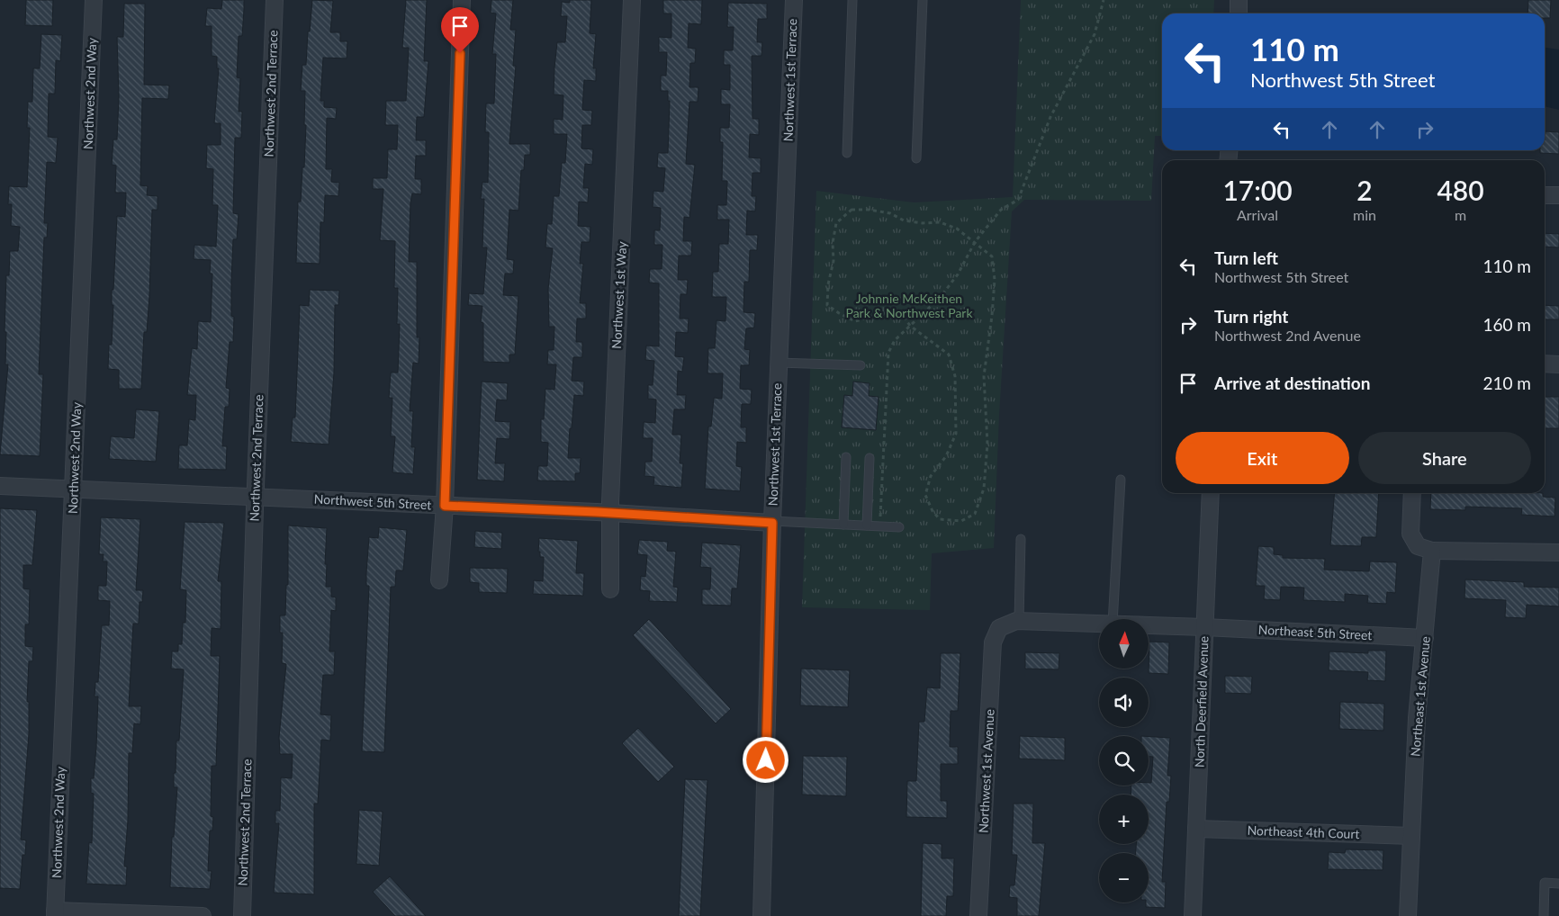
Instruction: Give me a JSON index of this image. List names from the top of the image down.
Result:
{
  "streets": {
    "street": [
      "Northwest 1st Terrace",
      "Northwest 2nd Way",
      "Northwest 2nd Terrace",
      "Northwest 1st Way",
      "Northwest 5th Street",
      "Northeast 5th Street",
      "Northeast 1st Avenue",
      "North Deerfield Avenue",
      "Northwest 1st Avenue",
      "Northeast 4th Court"
    ]
  },
  "crossings": [
    ["Northwest 1st Terrace", "Northwest 5th Street"],
    ["Northwest 2nd Way", "Northwest 5th Street"],
    ["Northwest 2nd Terrace", "Northwest 5th Street"],
    ["Northwest 1st Way", "Northwest 5th Street"],
    ["Northeast 5th Street", "Northeast 1st Avenue"],
    ["Northeast 5th Street", "North Deerfield Avenue"],
    ["Northeast 1st Avenue", "Northeast 4th Court"],
    ["North Deerfield Avenue", "Northeast 4th Court"]
  ],
  "parks": ["Johnnie McKeithen Park & Northwest Park"],
  "north": "top",
  "page": {
    "turn": ["110 m", "Northwest 5th Street"],
    "eta": [
      "17:00",
      "Arrival",
      "2",
      "min",
      "480",
      "m"
    ],
    "list": [
      {
        "name": "Turn left",
        "note": "Northwest 5th Street",
        "value": "110 m"
      },
      {
        "name": "Turn right",
        "note": "Northwest 2nd Avenue",
        "value": "160 m"
      },
      {
        "name": "Arrive at destination",
        "value": "210 m"
      }
    ],
    "buttons": ["Exit", "Share"],
    "map_buttons": ["+", "−"]
  }
}
